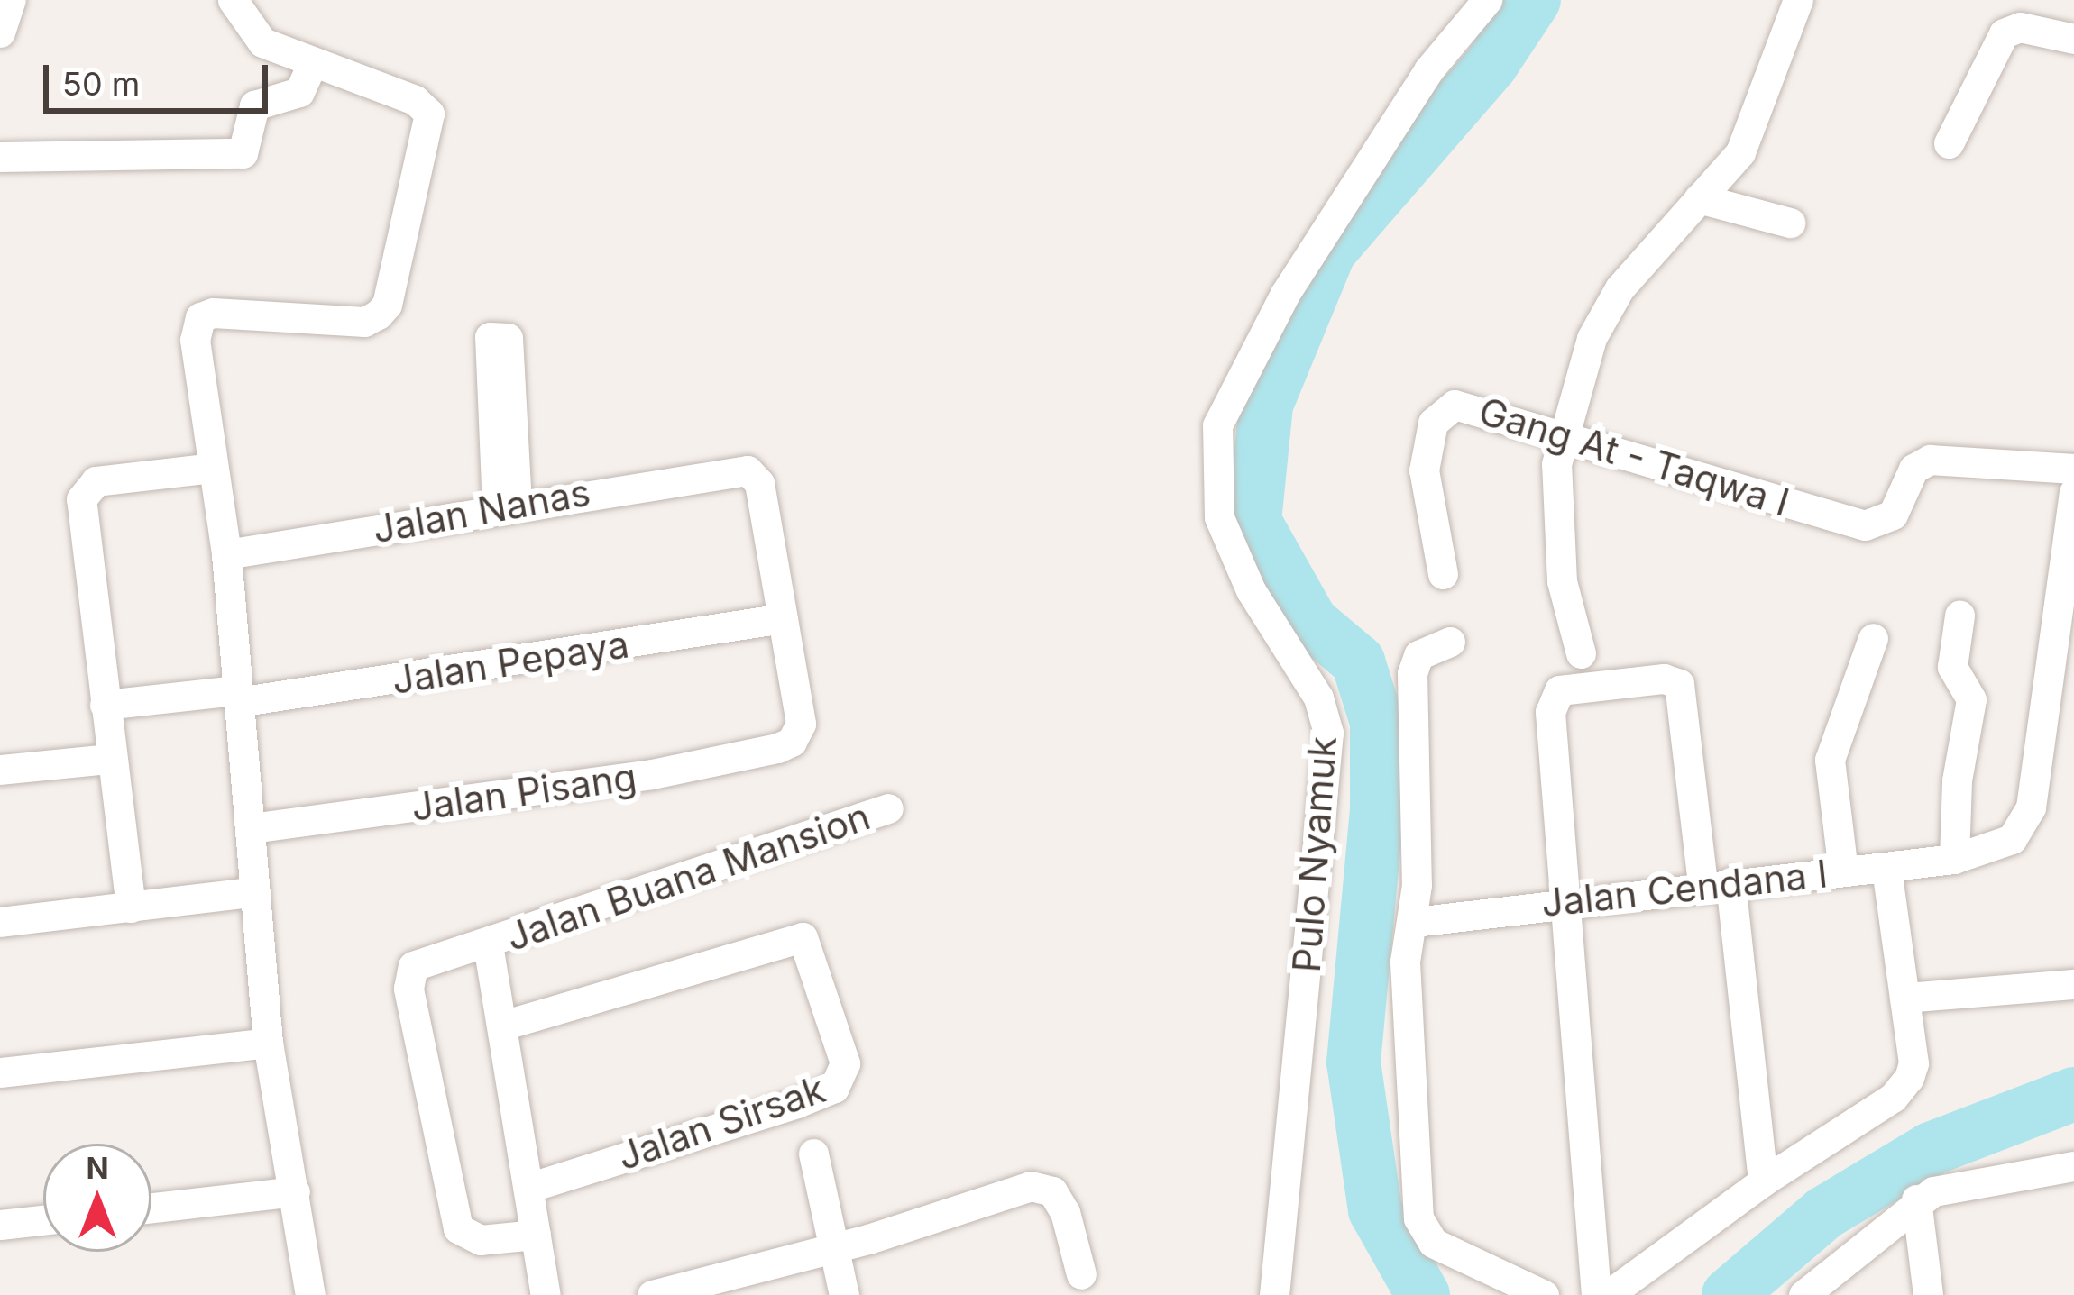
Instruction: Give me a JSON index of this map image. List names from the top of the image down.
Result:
{
  "streets": {
    "street": [
      "Gang At - Taqwa I",
      "Jalan Nanas",
      "Jalan Pepaya",
      "Jalan Pisang",
      "Pulo Nyamuk",
      "Jalan Buana Mansion",
      "Jalan Cendana I",
      "Jalan Sirsak"
    ]
  },
  "crossings": [
    ["Jalan Nanas", "Jalan Pepaya"],
    ["Jalan Nanas", "Jalan Pisang"],
    ["Jalan Pepaya", "Jalan Pisang"],
    ["Jalan Buana Mansion", "Jalan Sirsak"]
  ],
  "scale_bar": "50 m",
  "north": "top"
}
